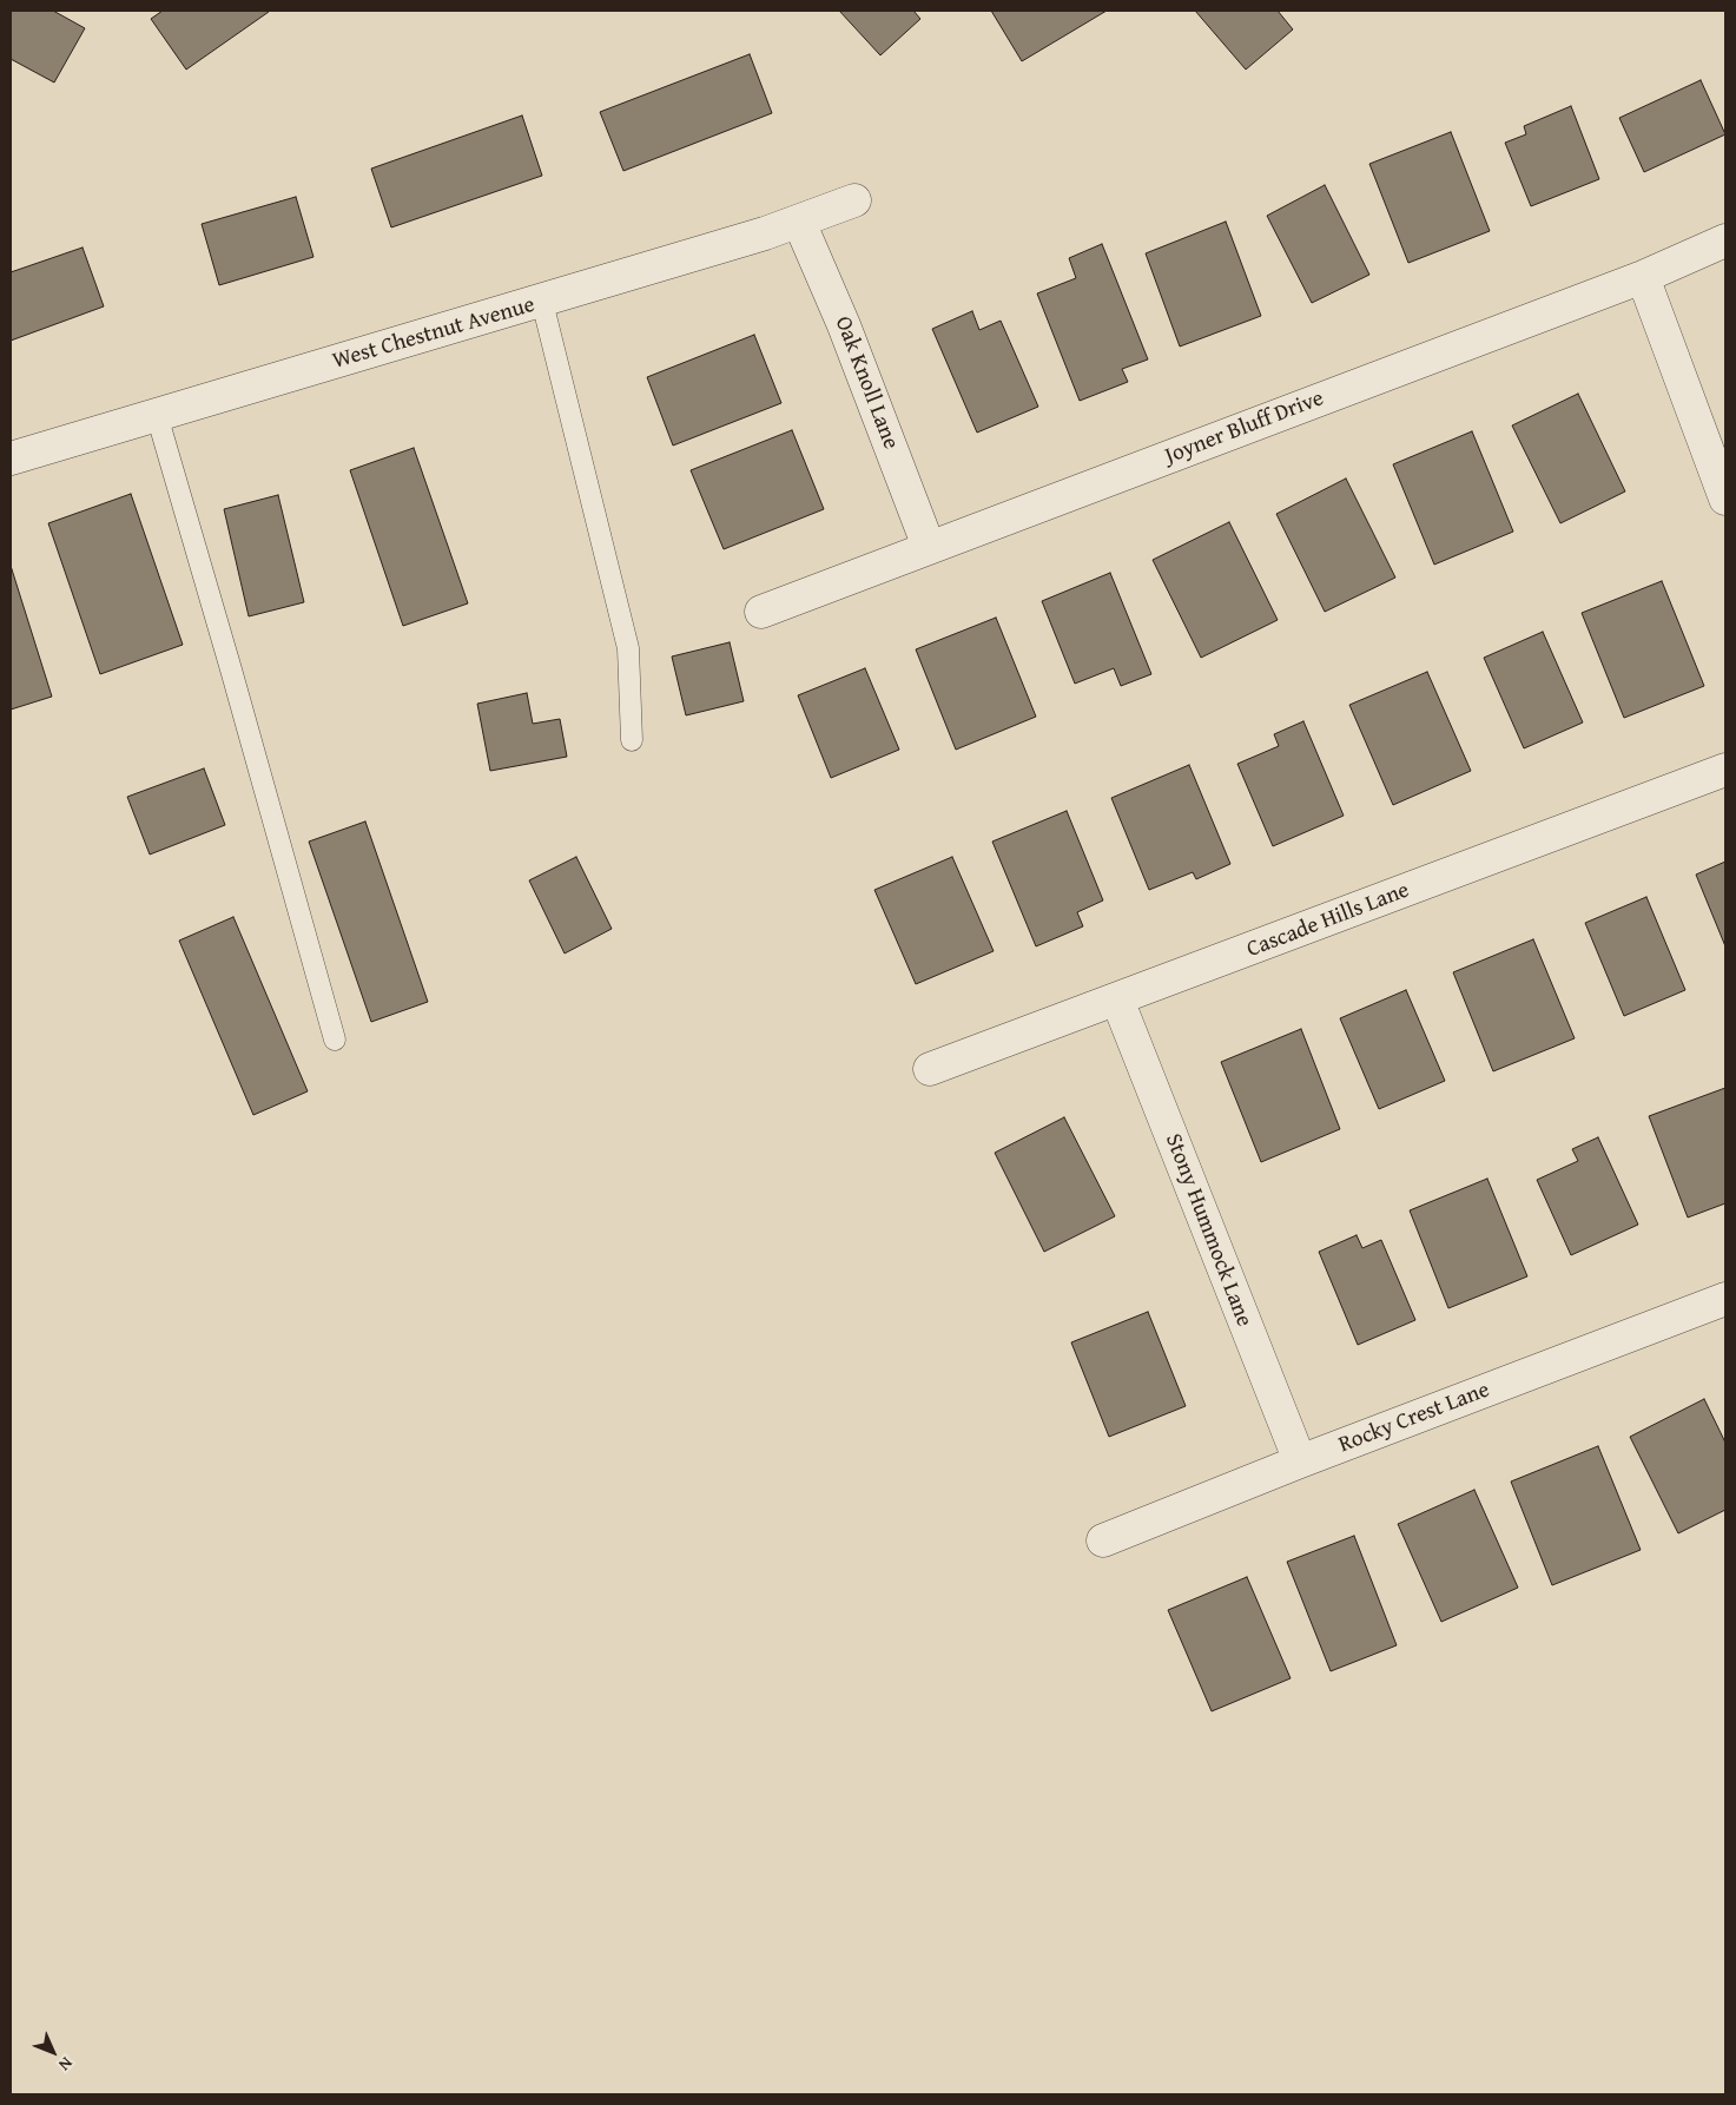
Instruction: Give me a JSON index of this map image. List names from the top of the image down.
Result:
{
  "streets": {
    "street": [
      "West Chestnut Avenue",
      "Oak Knoll Lane",
      "Joyner Bluff Drive",
      "Cascade Hills Lane",
      "Stony Hummock Lane",
      "Rocky Crest Lane"
    ]
  },
  "crossings": [
    ["West Chestnut Avenue", "Oak Knoll Lane"],
    ["Oak Knoll Lane", "Joyner Bluff Drive"],
    ["Cascade Hills Lane", "Stony Hummock Lane"],
    ["Stony Hummock Lane", "Rocky Crest Lane"]
  ],
  "north": "bottom right"
}
